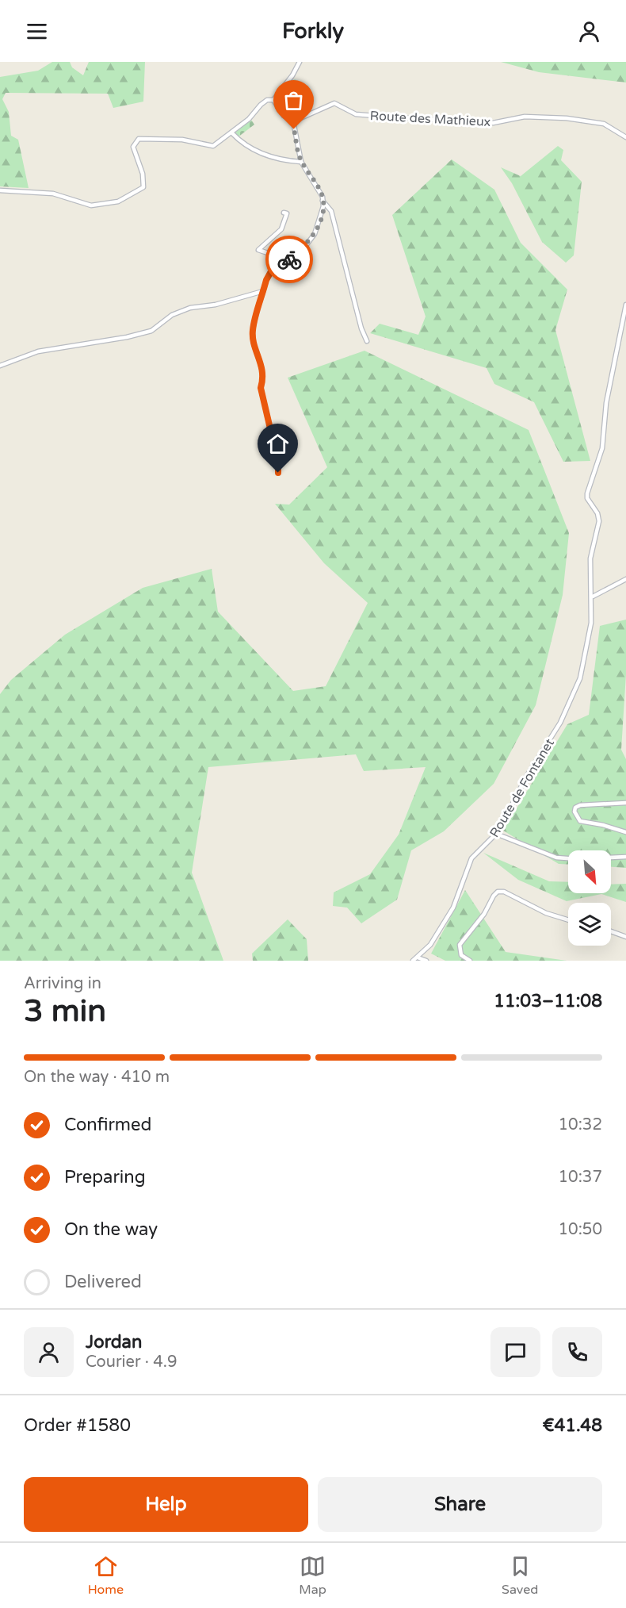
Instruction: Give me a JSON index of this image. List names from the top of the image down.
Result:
{
  "streets": {
    "street": ["Route des Mathieux", "Route de Fontanet"]
  },
  "north": "bottom right",
  "page": {
    "header": "Forkly",
    "heading": ["3 min", "Arriving in", "11:03–11:08"],
    "panel": [
      "Jordan",
      "Courier · 4.9",
      "Order #1580",
      "€41.48"
    ],
    "bar": "On the way · 410 m",
    "list": [
      ["Confirmed", "10:32"],
      ["Preparing", "10:37"],
      ["On the way", "10:50"],
      "Delivered"
    ],
    "buttons": ["Help", "Share"],
    "tabs": ["Home", "Map", "Saved"]
  }
}
